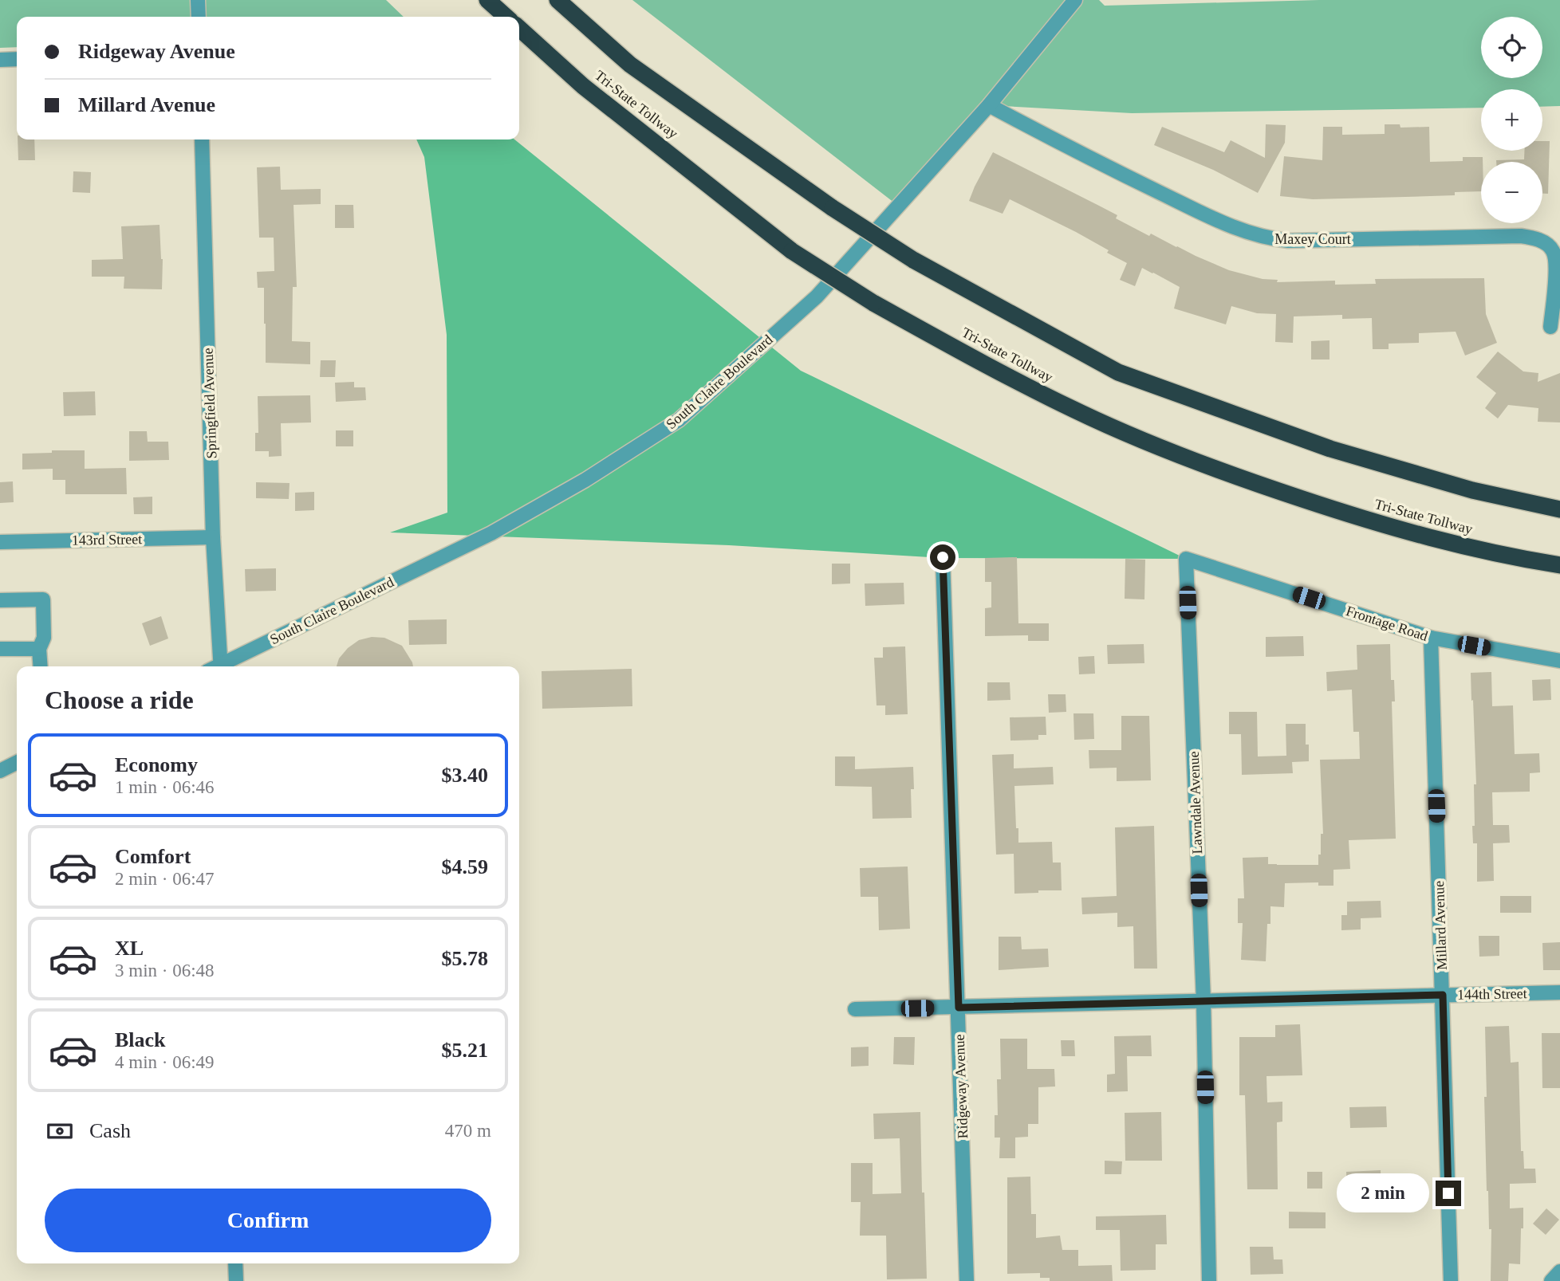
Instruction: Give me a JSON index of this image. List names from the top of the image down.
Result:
{
  "streets": {
    "highway": ["Tri-State Tollway"],
    "street": [
      "Maxey Court",
      "South Claire Boulevard",
      "Springfield Avenue",
      "143rd Street",
      "Frontage Road",
      "Lawndale Avenue",
      "Millard Avenue",
      "144th Street",
      "Ridgeway Avenue"
    ]
  },
  "crossings": [
    ["Maxey Court", "South Claire Boulevard"],
    ["Springfield Avenue", "143rd Street"],
    ["Frontage Road", "Lawndale Avenue"],
    ["Frontage Road", "Millard Avenue"],
    ["Lawndale Avenue", "144th Street"],
    ["Millard Avenue", "144th Street"],
    ["144th Street", "Ridgeway Avenue"]
  ],
  "page": {
    "map_buttons": ["+", "−"],
    "banner": ["Ridgeway Avenue", "Millard Avenue"],
    "heading": "Choose a ride",
    "list": [
      {
        "name": "Economy",
        "note": "1 min · 06:46",
        "value": "$3.40"
      },
      {
        "name": "Comfort",
        "note": "2 min · 06:47",
        "value": "$4.59"
      },
      {
        "name": "XL",
        "note": "3 min · 06:48",
        "value": "$5.78"
      },
      {
        "name": "Black",
        "note": "4 min · 06:49",
        "value": "$5.21"
      }
    ],
    "pay": ["Cash", "470 m"],
    "bubble": "2 min",
    "buttons": "Confirm"
  }
}
